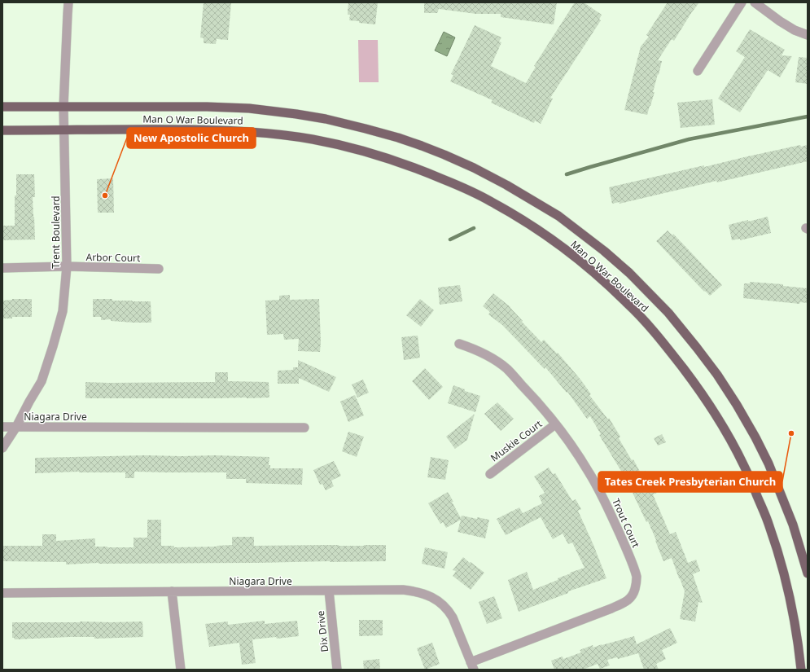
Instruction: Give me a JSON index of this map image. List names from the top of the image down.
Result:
{
  "streets": {
    "main road": ["Man O War Boulevard"],
    "street": [
      "Trent Boulevard",
      "Arbor Court",
      "Niagara Drive",
      "Muskie Court",
      "Trout Court",
      "Dix Drive"
    ]
  },
  "crossings": [
    ["Man O War Boulevard", "Trent Boulevard"],
    ["Trent Boulevard", "Arbor Court"],
    ["Trent Boulevard", "Niagara Drive"],
    ["Niagara Drive", "Trout Court"],
    ["Niagara Drive", "Dix Drive"],
    ["Muskie Court", "Trout Court"]
  ],
  "places": ["New Apostolic Church", "Tates Creek Presbyterian Church"]
}
